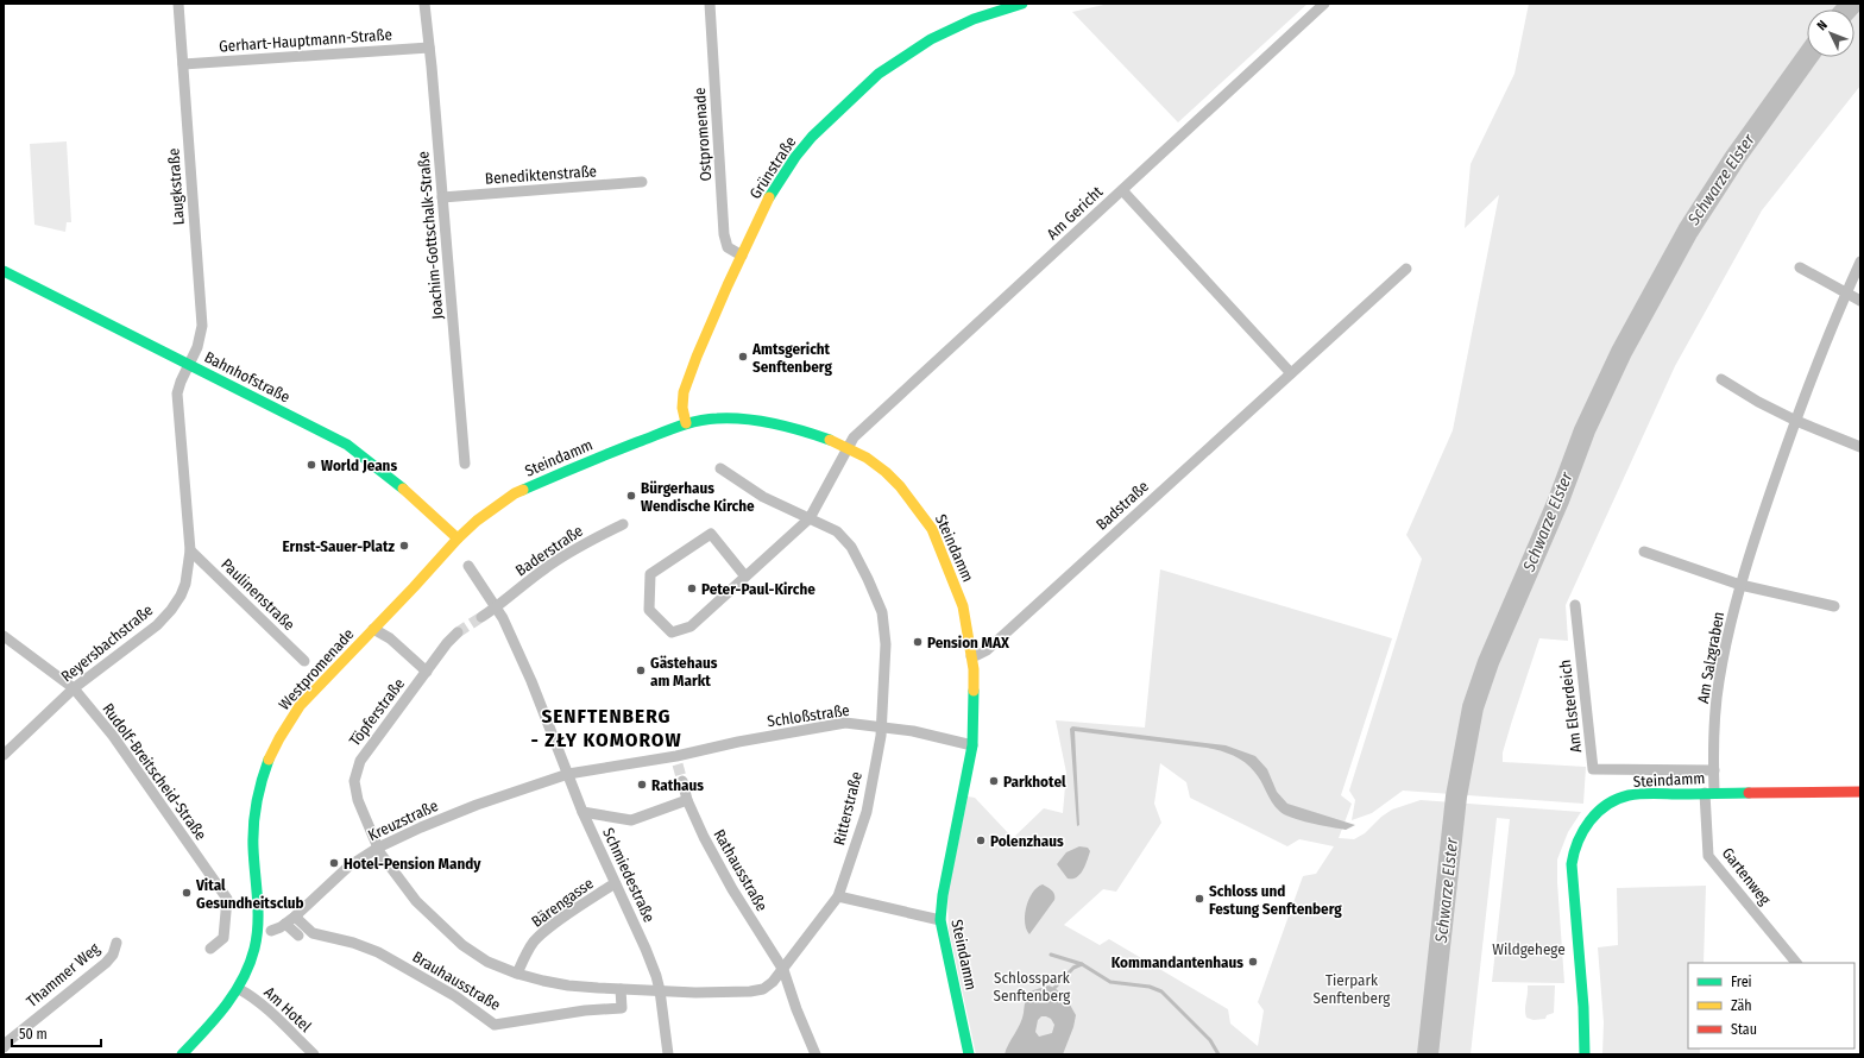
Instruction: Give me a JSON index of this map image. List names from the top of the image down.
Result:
{
  "streets": {
    "main road": [
      "Grünstraße",
      "Bahnhofstraße",
      "Steindamm",
      "Westpromenade"
    ],
    "street": [
      "Gerhart-Hauptmann-Straße",
      "Ostpromenade",
      "Benediktenstraße",
      "Laugkstraße",
      "Am Gericht",
      "Joachim-Gottschalk-Straße",
      "Badstraße",
      "Baderstraße",
      "Paulinenstraße",
      "Reyersbachstraße",
      "Am Salzgraben",
      "Am Elsterdeich",
      "Töpferstraße",
      "Schloßstraße",
      "Rudolf-Breitscheid-Straße",
      "Ritterstraße",
      "Kreuzstraße",
      "Rathausstraße",
      "Schmiedestraße",
      "Gartenweg",
      "Bärengasse",
      "Thammer Weg",
      "Brauhausstraße",
      "Am Hotel"
    ]
  },
  "crossings": [
    ["Gerhart-Hauptmann-Straße", "Laugkstraße"],
    ["Gerhart-Hauptmann-Straße", "Joachim-Gottschalk-Straße"],
    ["Ostpromenade", "Grünstraße"],
    ["Grünstraße", "Steindamm"],
    ["Benediktenstraße", "Joachim-Gottschalk-Straße"],
    ["Laugkstraße", "Bahnhofstraße"],
    ["Laugkstraße", "Reyersbachstraße"],
    ["Am Gericht", "Steindamm"],
    ["Am Gericht", "Ritterstraße"],
    ["Bahnhofstraße", "Steindamm"],
    ["Bahnhofstraße", "Reyersbachstraße"],
    ["Bahnhofstraße", "Westpromenade"],
    ["Steindamm", "Badstraße"],
    ["Steindamm", "Am Salzgraben"],
    ["Steindamm", "Westpromenade"],
    ["Steindamm", "Schloßstraße"],
    ["Steindamm", "Gartenweg"],
    ["Baderstraße", "Schmiedestraße"],
    ["Paulinenstraße", "Reyersbachstraße"],
    ["Reyersbachstraße", "Rudolf-Breitscheid-Straße"],
    ["Am Salzgraben", "Am Elsterdeich"],
    ["Am Salzgraben", "Gartenweg"],
    ["Westpromenade", "Am Hotel"],
    ["Töpferstraße", "Ritterstraße"],
    ["Töpferstraße", "Kreuzstraße"],
    ["Töpferstraße", "Bärengasse"],
    ["Schloßstraße", "Ritterstraße"],
    ["Schloßstraße", "Kreuzstraße"],
    ["Schloßstraße", "Schmiedestraße"],
    ["Ritterstraße", "Rathausstraße"],
    ["Ritterstraße", "Schmiedestraße"],
    ["Ritterstraße", "Bärengasse"],
    ["Ritterstraße", "Brauhausstraße"],
    ["Kreuzstraße", "Schmiedestraße"],
    ["Kreuzstraße", "Brauhausstraße"],
    ["Schmiedestraße", "Bärengasse"]
  ],
  "districts": ["SENFTENBERG - ZŁY KOMOROW"],
  "water": ["Schwarze Elster"],
  "parks": ["Wildgehege", "Schlosspark Senftenberg", "Tierpark Senftenberg"],
  "places": [
    "Amtsgericht Senftenberg",
    "World Jeans",
    "Bürgerhaus Wendische Kirche",
    "Ernst-Sauer-Platz",
    "Peter-Paul-Kirche",
    "Pension MAX",
    "Gästehaus am Markt",
    "Parkhotel",
    "Rathaus",
    "Polenzhaus",
    "Hotel-Pension Mandy",
    "Vital Gesundheitsclub",
    "Schloss und Festung Senftenberg",
    "Kommandantenhaus"
  ],
  "legend": ["Frei", "Zäh", "Stau"],
  "scale_bar": "50 m",
  "north": "top left"
}
